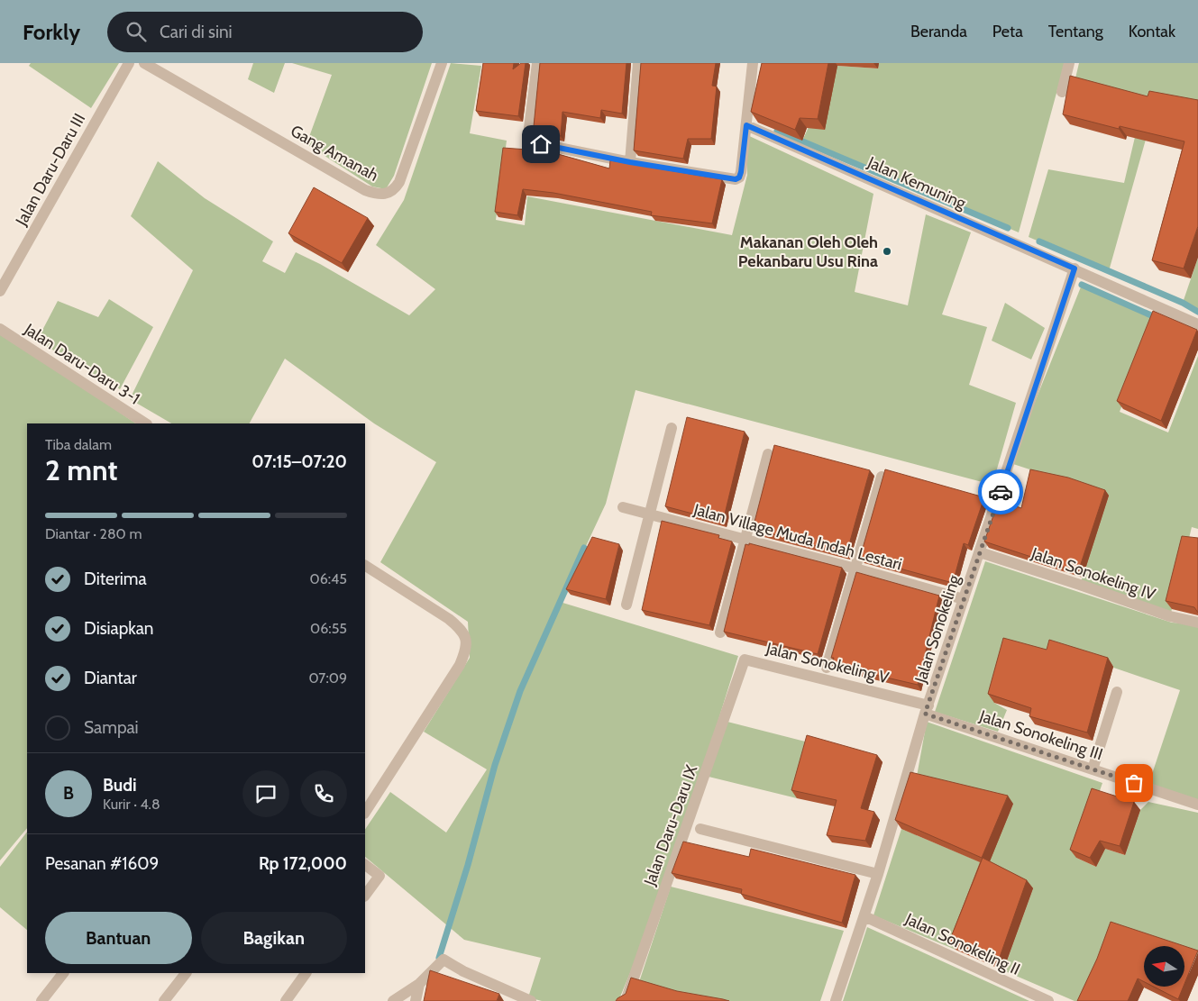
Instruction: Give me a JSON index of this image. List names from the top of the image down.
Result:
{
  "streets": {
    "street": [
      "Gang Amanah",
      "Jalan Daru-Daru III",
      "Jalan Kemuning",
      "Jalan Daru-Daru 3-1",
      "Jalan Village Muda Indah Lestari",
      "Jalan Sonokeling IV",
      "Jalan Sonokeling",
      "Jalan Sonokeling V",
      "Jalan Sonokeling III",
      "Jalan Daru-Daru IX",
      "Jalan Sonokeling II"
    ]
  },
  "crossings": [
    ["Jalan Kemuning", "Jalan Sonokeling"],
    ["Jalan Village Muda Indah Lestari", "Jalan Sonokeling"],
    ["Jalan Sonokeling IV", "Jalan Sonokeling"],
    ["Jalan Sonokeling", "Jalan Sonokeling V"],
    ["Jalan Sonokeling", "Jalan Sonokeling III"],
    ["Jalan Sonokeling", "Jalan Sonokeling II"],
    ["Jalan Sonokeling V", "Jalan Sonokeling III"],
    ["Jalan Sonokeling V", "Jalan Daru-Daru IX"]
  ],
  "places": ["Makanan Oleh Oleh Pekanbaru Usu Rina"],
  "north": "left",
  "page": {
    "header": "Forkly",
    "search": "Cari di sini",
    "nav": [
      "Beranda",
      "Peta",
      "Tentang",
      "Kontak"
    ],
    "heading": ["2 mnt", "Tiba dalam", "07:15–07:20"],
    "panel": [
      "Budi",
      "Kurir · 4.8",
      "Pesanan #1609",
      "Rp 172,000"
    ],
    "bar": "Diantar · 280 m",
    "list": [
      ["Diterima", "06:45"],
      ["Disiapkan", "06:55"],
      ["Diantar", "07:09"],
      "Sampai"
    ],
    "round": "B",
    "buttons": ["Bantuan", "Bagikan"]
  }
}
